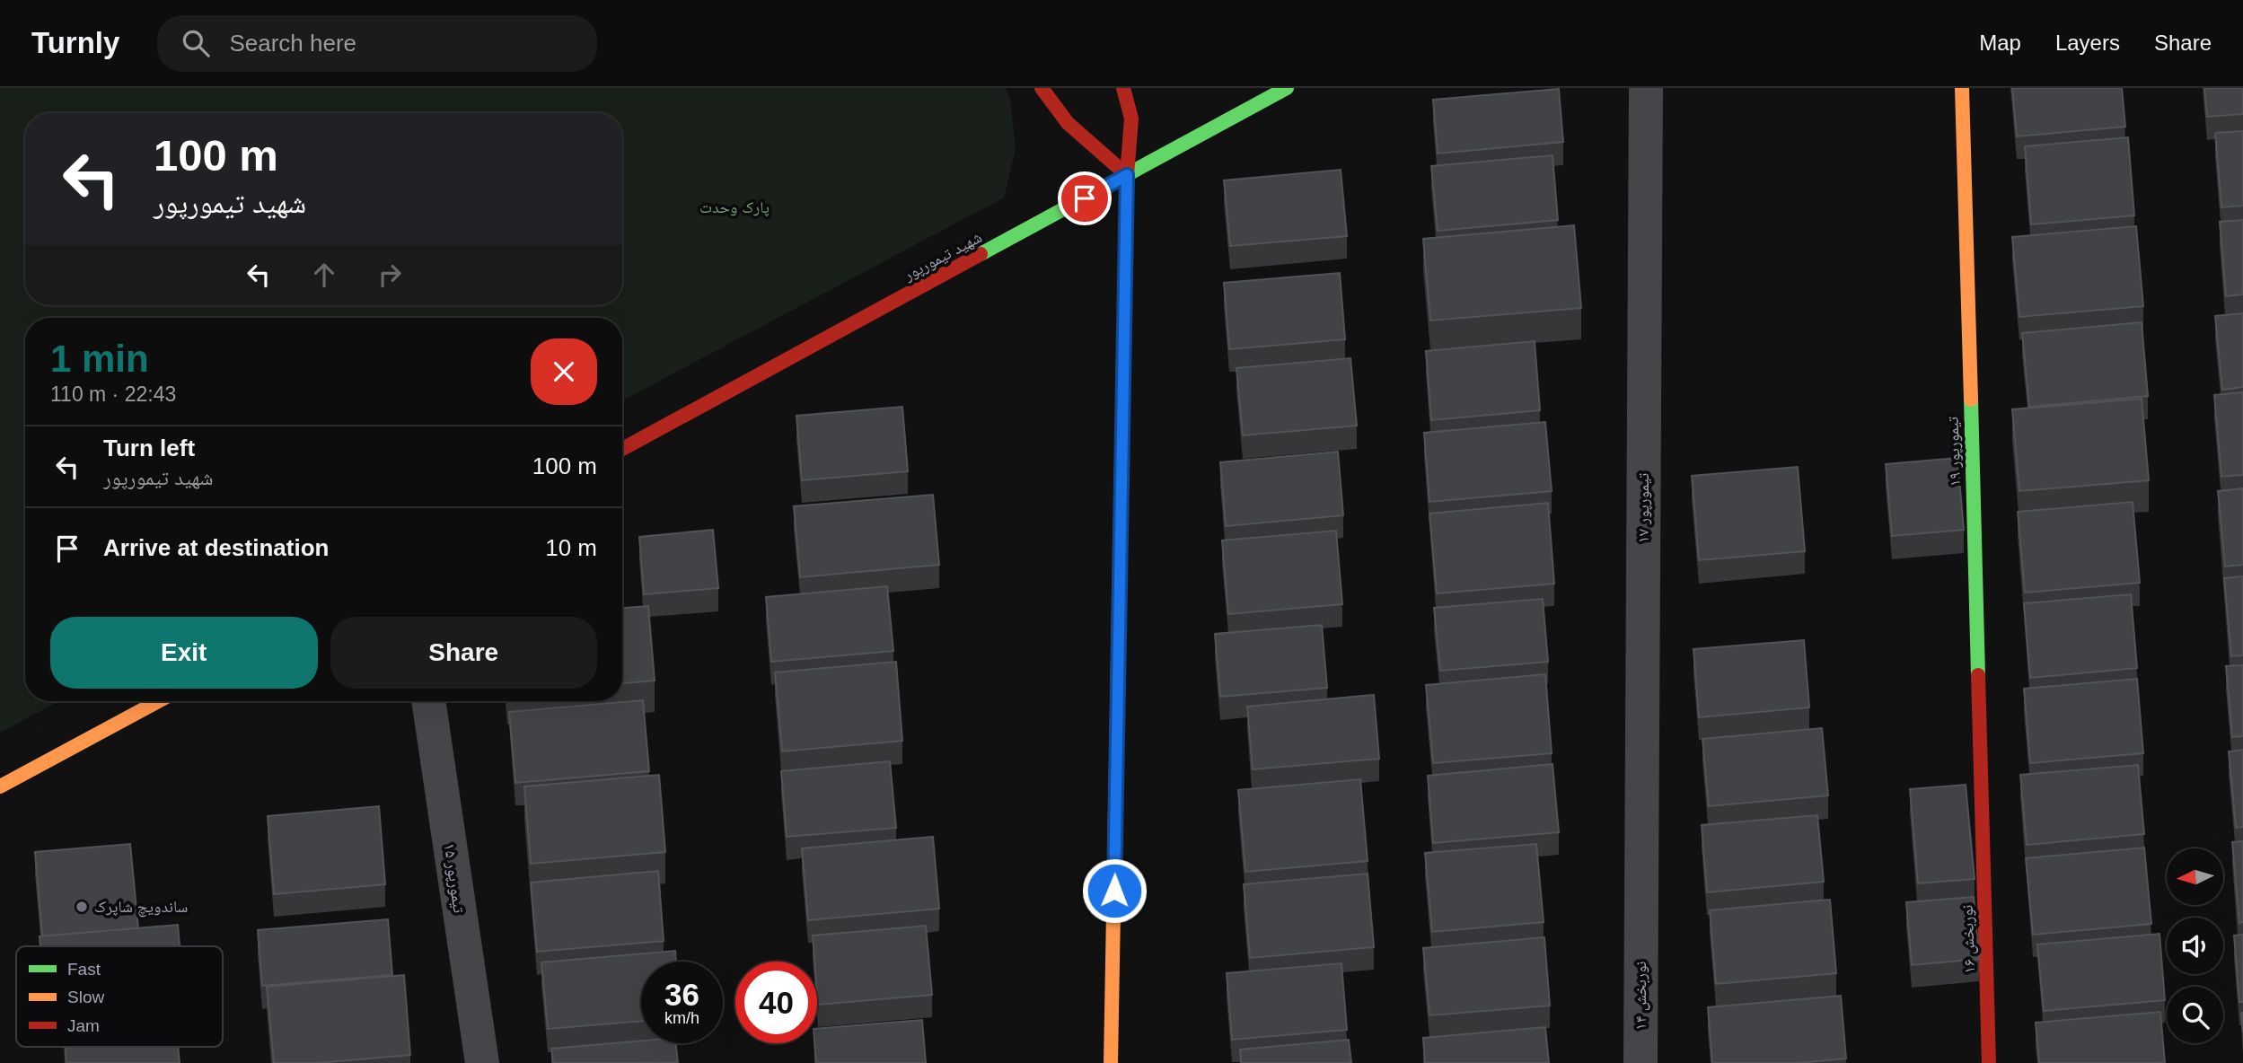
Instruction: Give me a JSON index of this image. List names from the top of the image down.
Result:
{
  "streets": {
    "street": [
      "شهید تیمورپور",
      "تیمورپور ۱۹",
      "تیمورپور ۱۷",
      "تیمورپور ۱۵",
      "نوربخش ۱۶",
      "نوربخش ۱۴"
    ]
  },
  "crossings": [
    ["تیمورپور ۱۹", "نوربخش ۱۶"],
    ["تیمورپور ۱۷", "نوربخش ۱۴"]
  ],
  "parks": ["پارک وحدت"],
  "places": ["ساندویچ شاپرک"],
  "legend": ["Fast", "Slow", "Jam"],
  "north": "left",
  "page": {
    "header": "Turnly",
    "search": "Search here",
    "nav": ["Map", "Layers", "Share"],
    "turn": ["100 m", "شهید تیمورپور"],
    "heading": ["1 min", "110 m · 22:43"],
    "list": [
      {
        "name": "Turn left",
        "note": "شهید تیمورپور",
        "value": "100 m"
      },
      {
        "name": "Arrive at destination",
        "value": "10 m"
      }
    ],
    "buttons": ["Exit", "Share"],
    "speed": "36 km/h",
    "limit": "40"
  }
}
